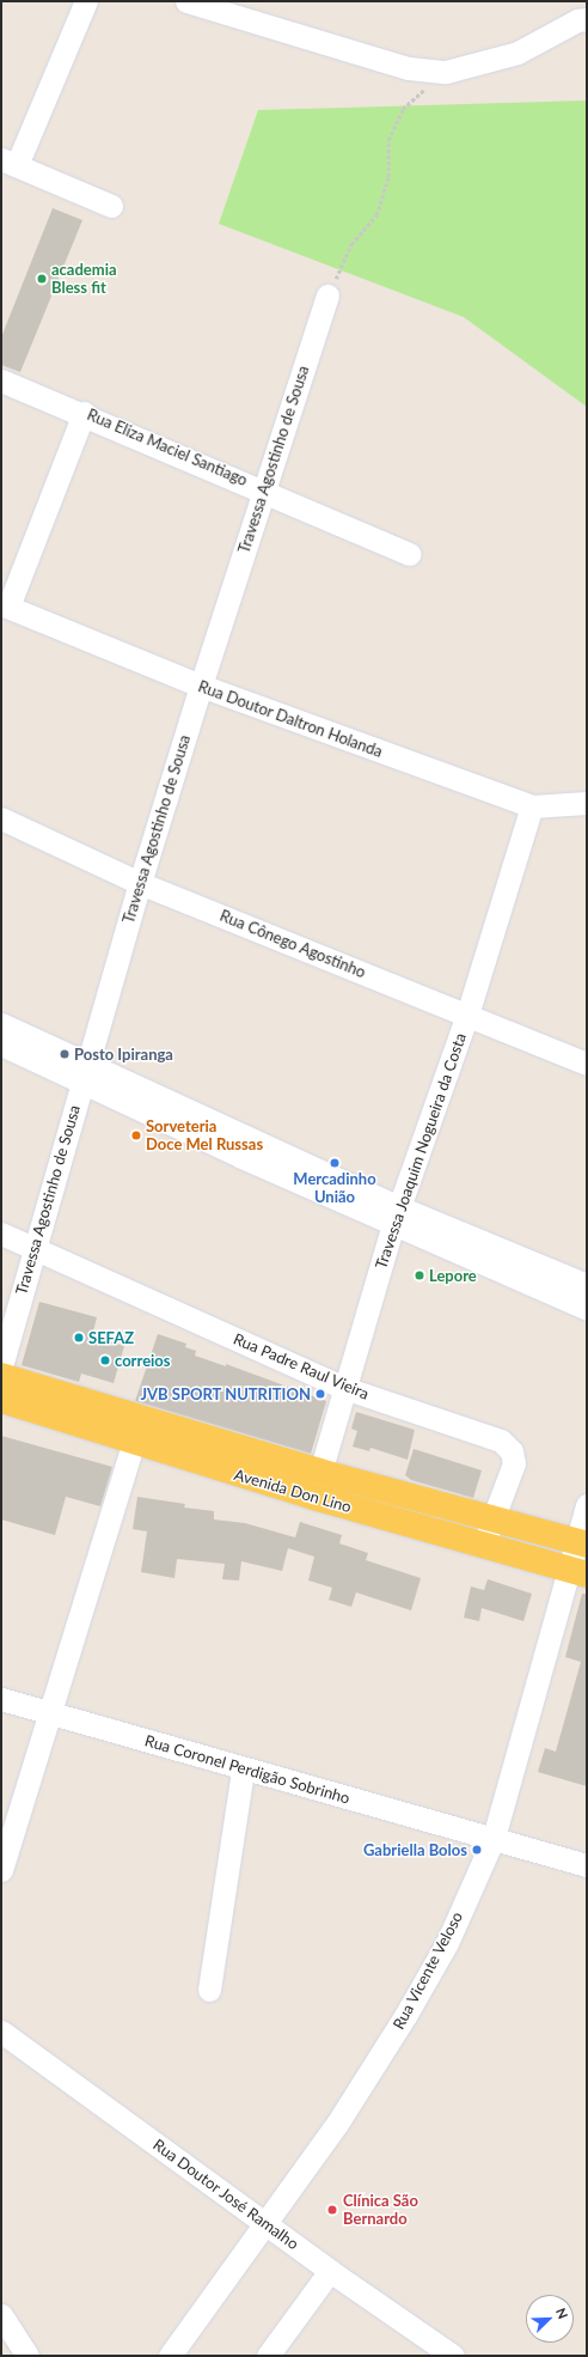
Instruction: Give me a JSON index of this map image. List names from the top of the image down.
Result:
{
  "streets": {
    "main road": ["Avenida Don Lino"],
    "street": [
      "Rua Eliza Maciel Santiago",
      "Travessa Agostinho de Sousa",
      "Rua Doutor Daltron Holanda",
      "Rua Cônego Agostinho",
      "Travessa Joaquim Nogueira da Costa",
      "Rua Padre Raul Vieira",
      "Rua Coronel Perdigão Sobrinho",
      "Rua Vicente Veloso",
      "Rua Doutor José Ramalho"
    ]
  },
  "crossings": [
    ["Rua Eliza Maciel Santiago", "Travessa Agostinho de Sousa"],
    ["Travessa Agostinho de Sousa", "Rua Doutor Daltron Holanda"],
    ["Travessa Agostinho de Sousa", "Rua Cônego Agostinho"],
    ["Travessa Agostinho de Sousa", "Rua Padre Raul Vieira"],
    ["Rua Doutor Daltron Holanda", "Travessa Joaquim Nogueira da Costa"],
    ["Rua Cônego Agostinho", "Travessa Joaquim Nogueira da Costa"],
    ["Travessa Joaquim Nogueira da Costa", "Rua Padre Raul Vieira"],
    ["Travessa Joaquim Nogueira da Costa", "Avenida Don Lino"],
    ["Rua Padre Raul Vieira", "Avenida Don Lino"],
    ["Avenida Don Lino", "Rua Vicente Veloso"],
    ["Rua Coronel Perdigão Sobrinho", "Rua Vicente Veloso"],
    ["Rua Vicente Veloso", "Rua Doutor José Ramalho"]
  ],
  "places": [
    "academia Bless fit",
    "Posto Ipiranga",
    "Sorveteria Doce Mel Russas",
    "Mercadinho União",
    "Lepore",
    "SEFAZ",
    "correios",
    "JVB SPORT NUTRITION",
    "Gabriella Bolos",
    "Clínica São Bernardo"
  ],
  "north": "top right"
}
